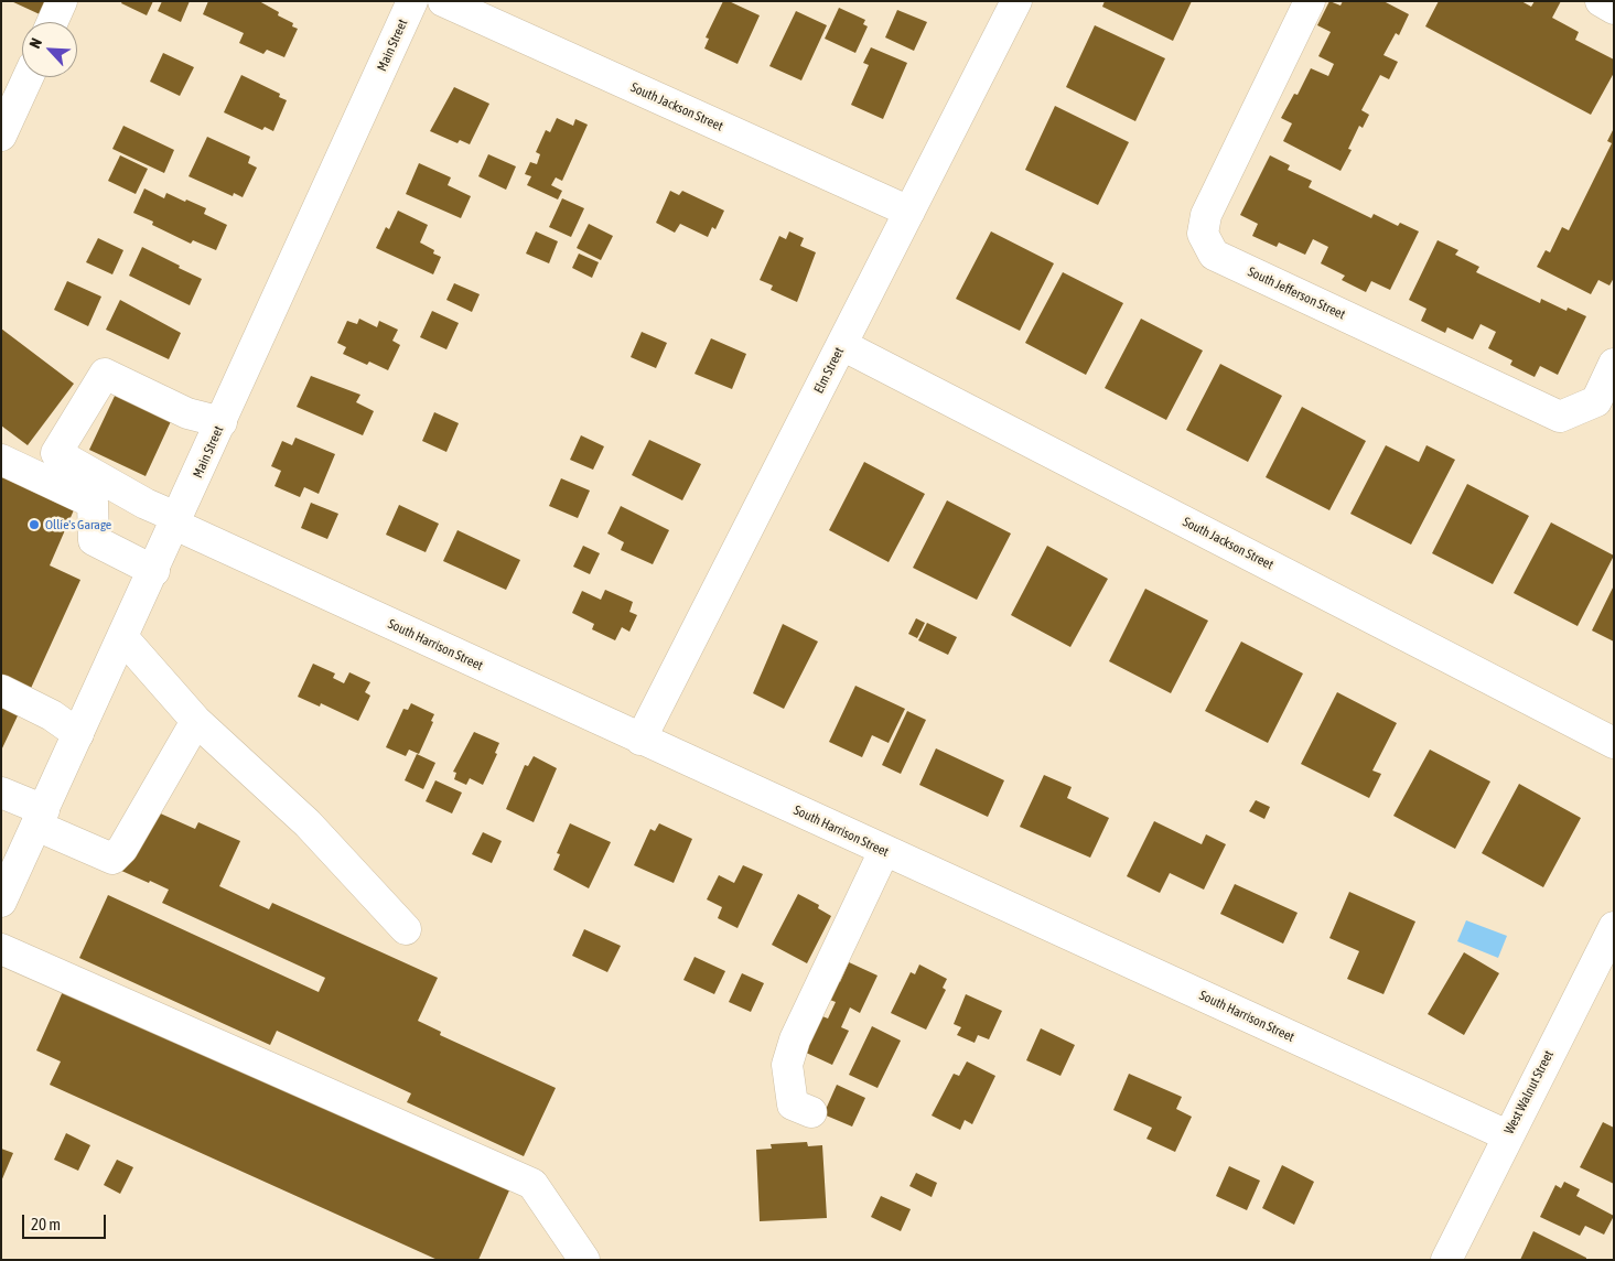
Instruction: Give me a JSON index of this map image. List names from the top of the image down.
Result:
{
  "streets": {
    "street": [
      "Main Street",
      "South Jackson Street",
      "South Jefferson Street",
      "Elm Street",
      "South Harrison Street",
      "West Walnut Street"
    ]
  },
  "crossings": [
    ["Main Street", "South Harrison Street"],
    ["South Jackson Street", "Elm Street"],
    ["Elm Street", "South Harrison Street"],
    ["South Harrison Street", "West Walnut Street"]
  ],
  "places": ["Ollie's Garage"],
  "scale_bar": "20 m",
  "north": "top left"
}
